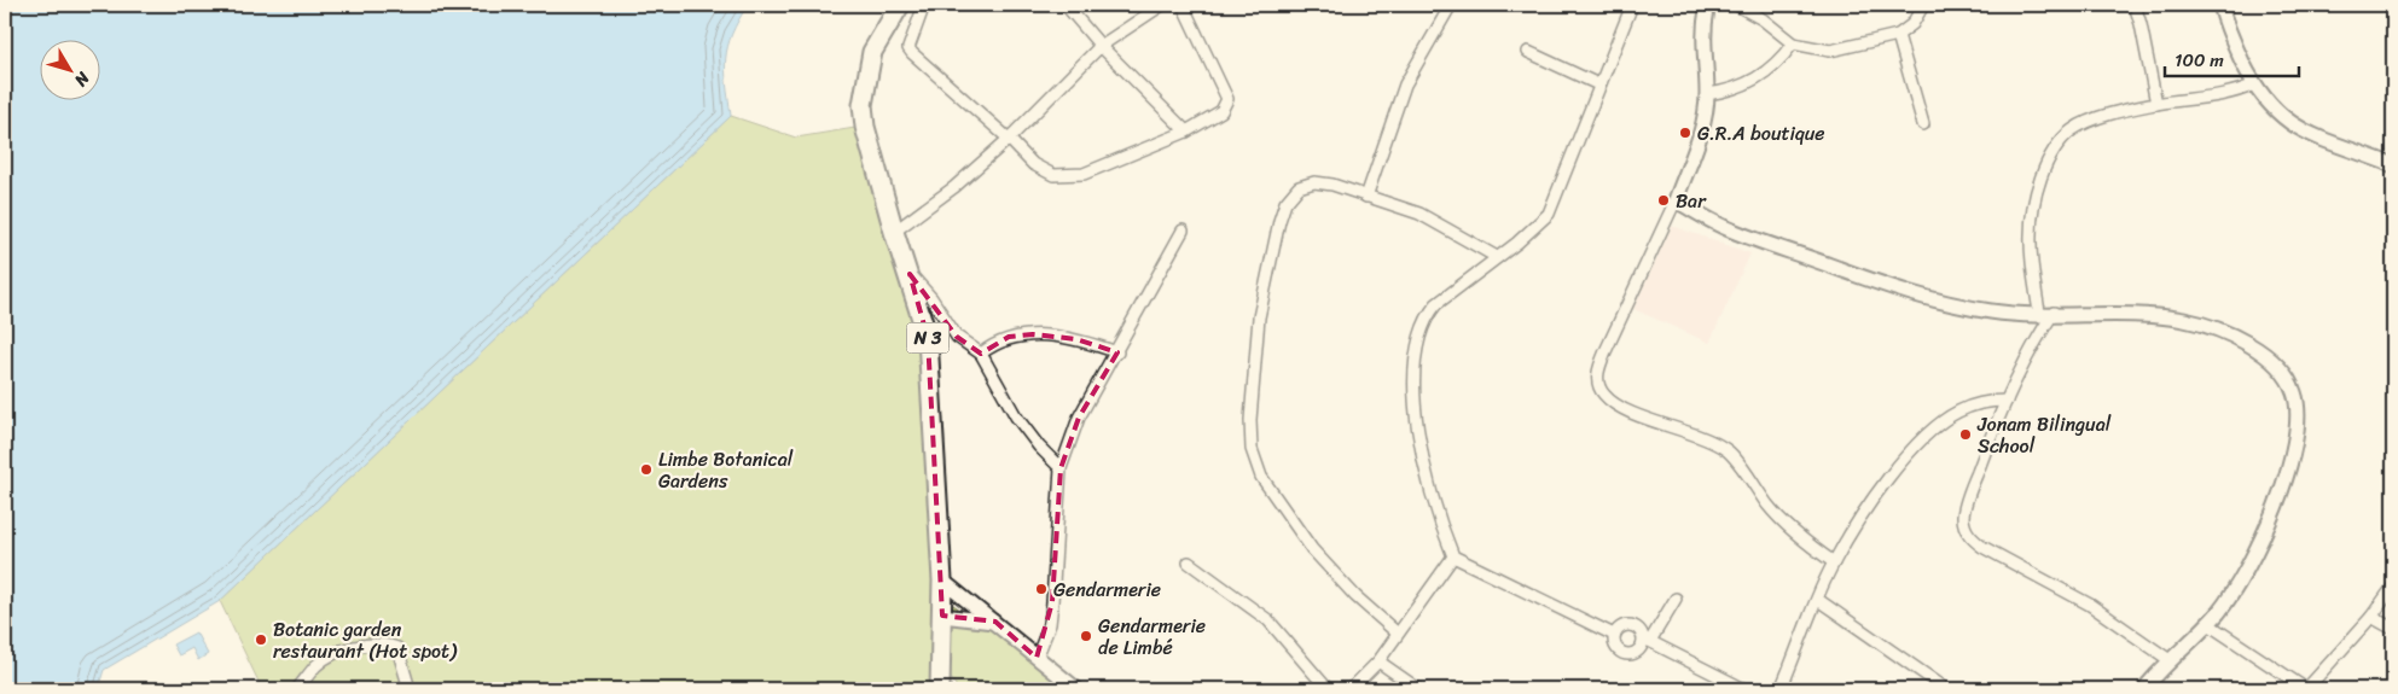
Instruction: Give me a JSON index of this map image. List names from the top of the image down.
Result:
{
  "streets": {
    "highway": ["N 3"]
  },
  "places": [
    "G.R.A boutique",
    "Bar",
    "Jonam Bilingual School",
    "Limbe Botanical Gardens",
    "Gendarmerie",
    "Gendarmerie de Limbé",
    "Botanic garden restaurant (Hot spot)"
  ],
  "scale_bar": "100 m",
  "north": "bottom right"
}
